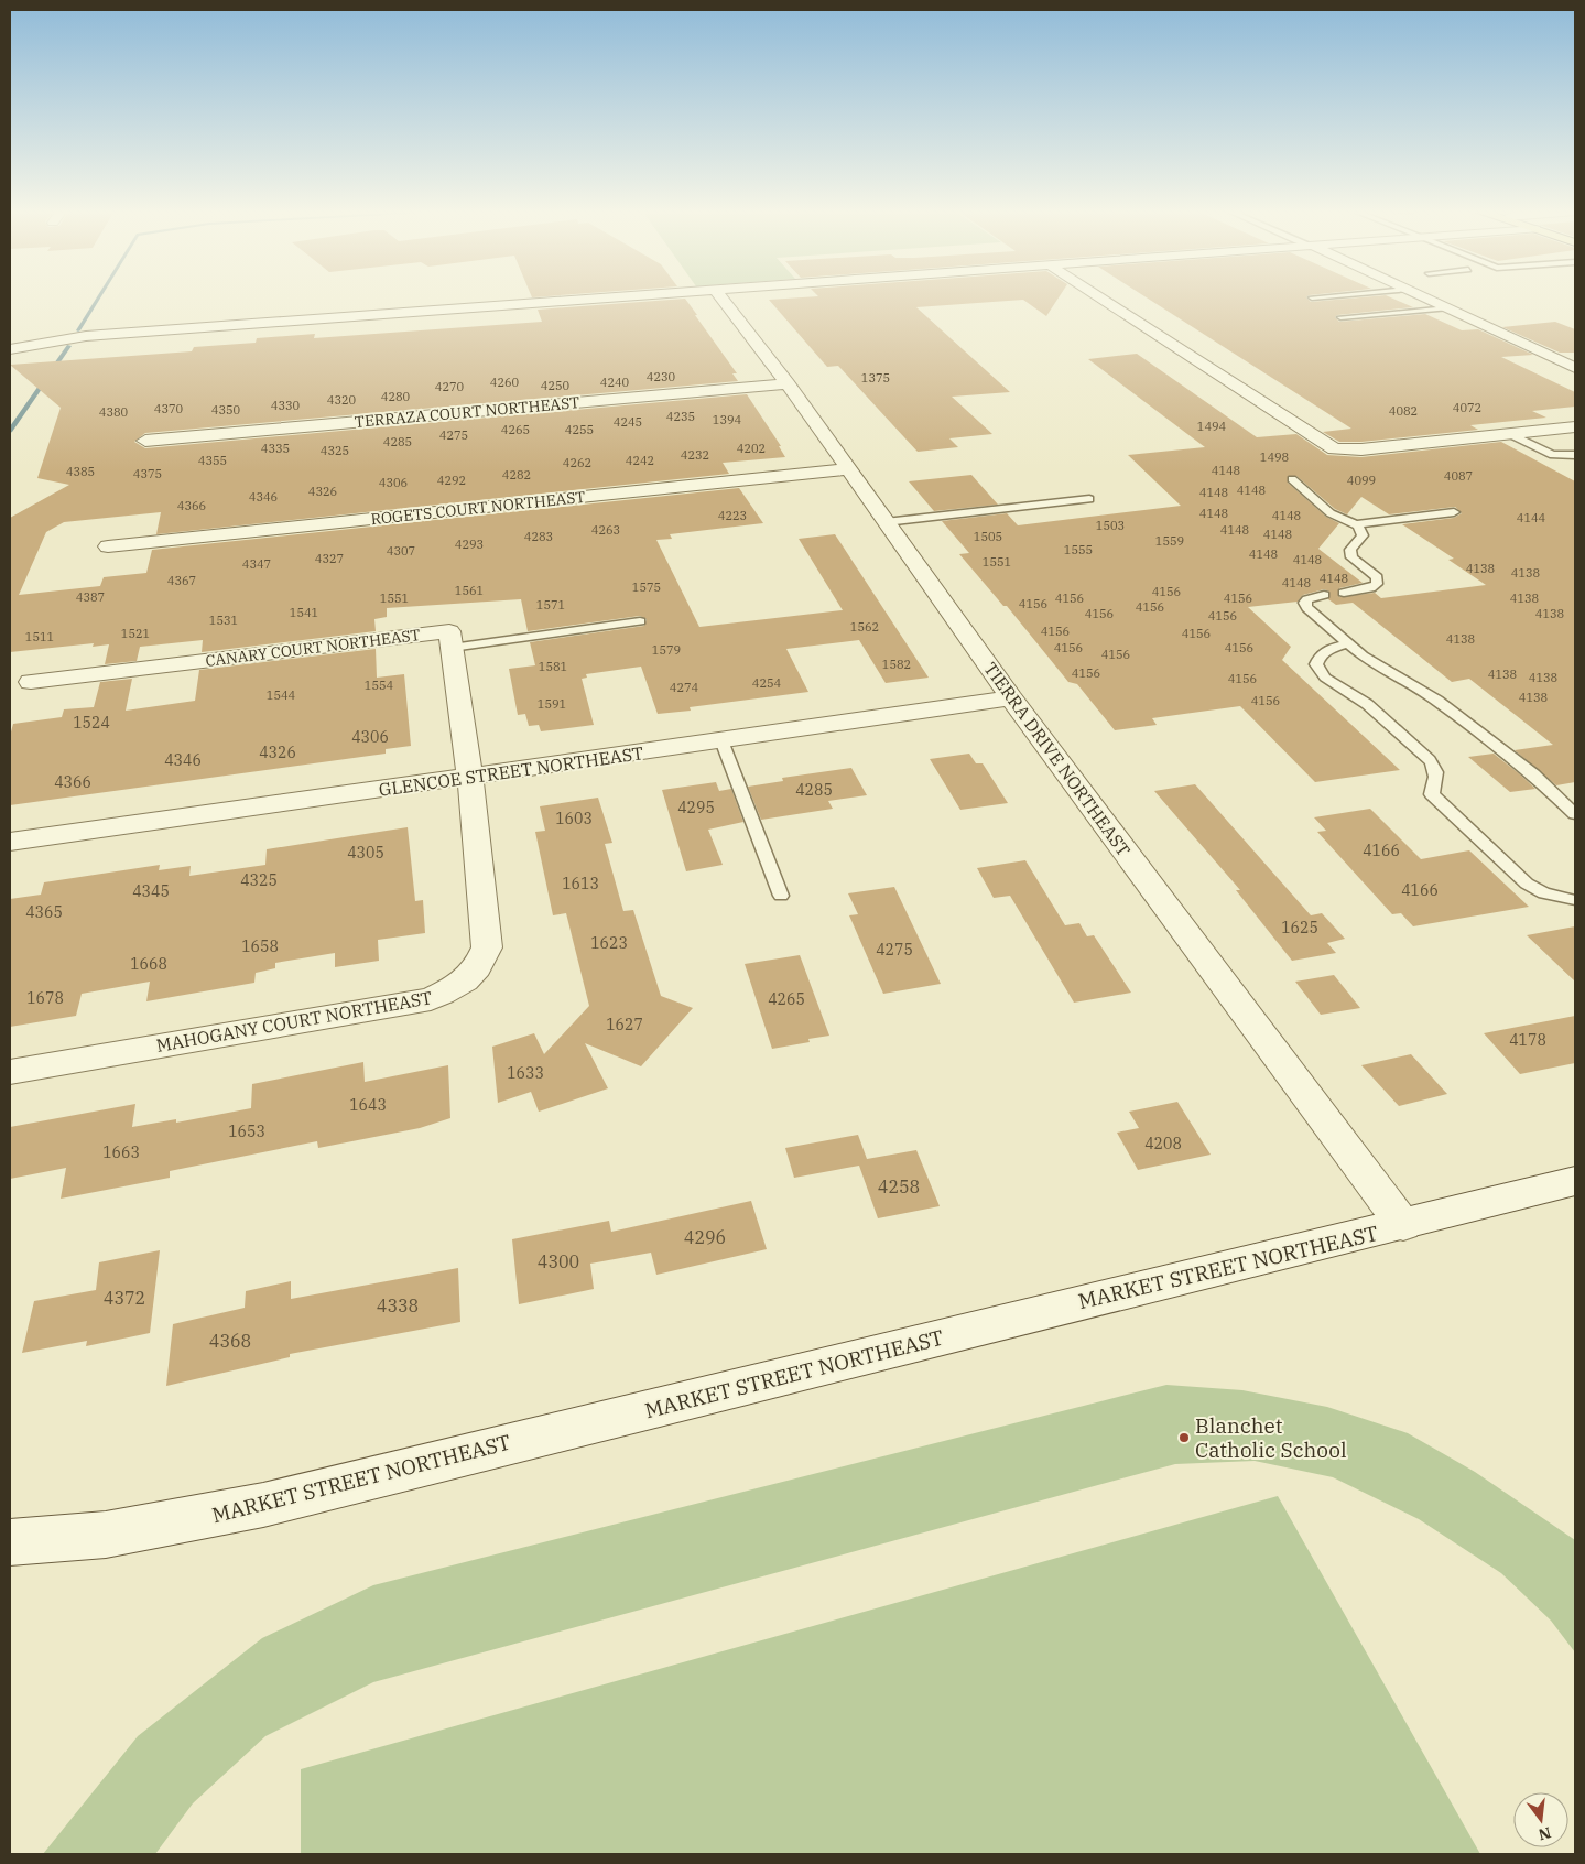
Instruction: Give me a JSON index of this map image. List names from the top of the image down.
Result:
{
  "streets": {
    "street": [
      "TERRAZA COURT NORTHEAST",
      "ROGETS COURT NORTHEAST",
      "CANARY COURT NORTHEAST",
      "TIERRA DRIVE NORTHEAST",
      "GLENCOE STREET NORTHEAST",
      "MAHOGANY COURT NORTHEAST",
      "MARKET STREET NORTHEAST"
    ]
  },
  "crossings": [
    ["TERRAZA COURT NORTHEAST", "TIERRA DRIVE NORTHEAST"],
    ["ROGETS COURT NORTHEAST", "TIERRA DRIVE NORTHEAST"],
    ["TIERRA DRIVE NORTHEAST", "GLENCOE STREET NORTHEAST"],
    ["TIERRA DRIVE NORTHEAST", "MARKET STREET NORTHEAST"],
    ["GLENCOE STREET NORTHEAST", "MAHOGANY COURT NORTHEAST"]
  ],
  "places": ["Blanchet Catholic School"],
  "house_numbers": [
    "4230",
    "1375",
    "4260",
    "4240",
    "4250",
    "4270",
    "4280",
    "4320",
    "4330",
    "4072",
    "4370",
    "4350",
    "4082",
    "4380",
    "4235",
    "1394",
    "4245",
    "1494",
    "4265",
    "4255",
    "4275",
    "4285",
    "4335",
    "4202",
    "4325",
    "4232",
    "1498",
    "4355",
    "4242",
    "4262",
    "4148",
    "4385",
    "4375",
    "4282",
    "4087",
    "4292",
    "4099",
    "4306",
    "4148",
    "4326",
    "4148",
    "4346",
    "4366",
    "4148",
    "4223",
    "4148",
    "4144",
    "1503",
    "4263",
    "4148",
    "4148",
    "4283",
    "1505",
    "1559",
    "4293",
    "1555",
    "4307",
    "4148",
    "4327",
    "4148",
    "1551",
    "4347",
    "4138",
    "4138",
    "4148",
    "4367",
    "4148",
    "1575",
    "1561",
    "4156",
    "4387",
    "1551",
    "4156",
    "4156",
    "4138",
    "4156",
    "1571",
    "4156",
    "1541",
    "4156",
    "4138",
    "4156",
    "1531",
    "1562",
    "4156",
    "1521",
    "4156",
    "1511",
    "4138",
    "4156",
    "4156",
    "1579",
    "4156",
    "1582",
    "1581",
    "4156",
    "4138",
    "4138",
    "4156",
    "4254",
    "1554",
    "4274",
    "1544",
    "4138",
    "4156",
    "1591",
    "1524",
    "4306",
    "4326",
    "4346",
    "4366",
    "4285",
    "4295",
    "1603",
    "4166",
    "4305",
    "4325",
    "1613",
    "4166",
    "4345",
    "4365",
    "1625",
    "1623",
    "1658",
    "4275",
    "1668",
    "1678",
    "4265",
    "1627",
    "4178",
    "1633",
    "1643",
    "1653",
    "4208",
    "1663",
    "4258",
    "4296",
    "4300",
    "4372",
    "4338",
    "4368"
  ],
  "north": "bottom"
}
